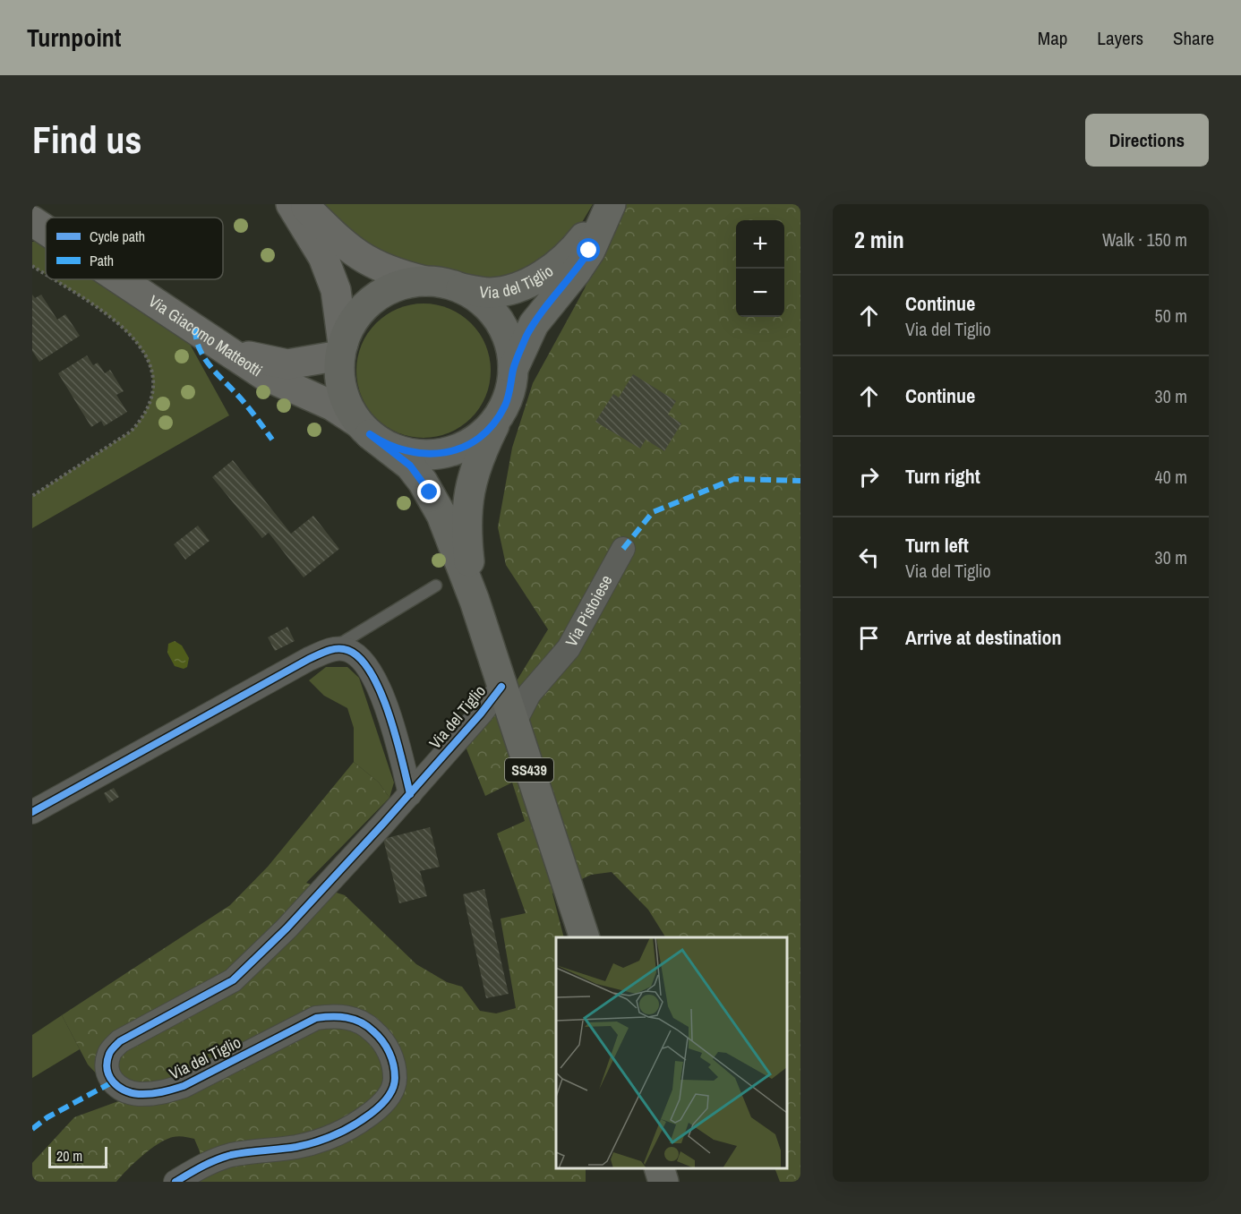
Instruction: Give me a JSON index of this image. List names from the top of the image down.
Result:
{
  "streets": {
    "main road": ["Via del Tiglio", "Via Giacomo Matteotti", "SS439"],
    "street": ["Via Pistoiese"]
  },
  "crossings": [
    ["Via del Tiglio", "Via Giacomo Matteotti"],
    ["Via del Tiglio", "Via Pistoiese"]
  ],
  "legend": ["Cycle path", "Path"],
  "scale_bar": "20 m",
  "page": {
    "header": "Turnpoint",
    "nav": ["Map", "Layers", "Share"],
    "buttons": "Directions",
    "title": "Find us",
    "heading": ["2 min", "Walk · 150 m"],
    "map_buttons": ["+", "−"],
    "list": [
      ["Continue", "Via del Tiglio", "50 m"],
      ["Continue", "30 m"],
      ["Turn right", "40 m"],
      ["Turn left", "Via del Tiglio", "30 m"],
      "Arrive at destination"
    ],
    "scale": "20 m"
  }
}
